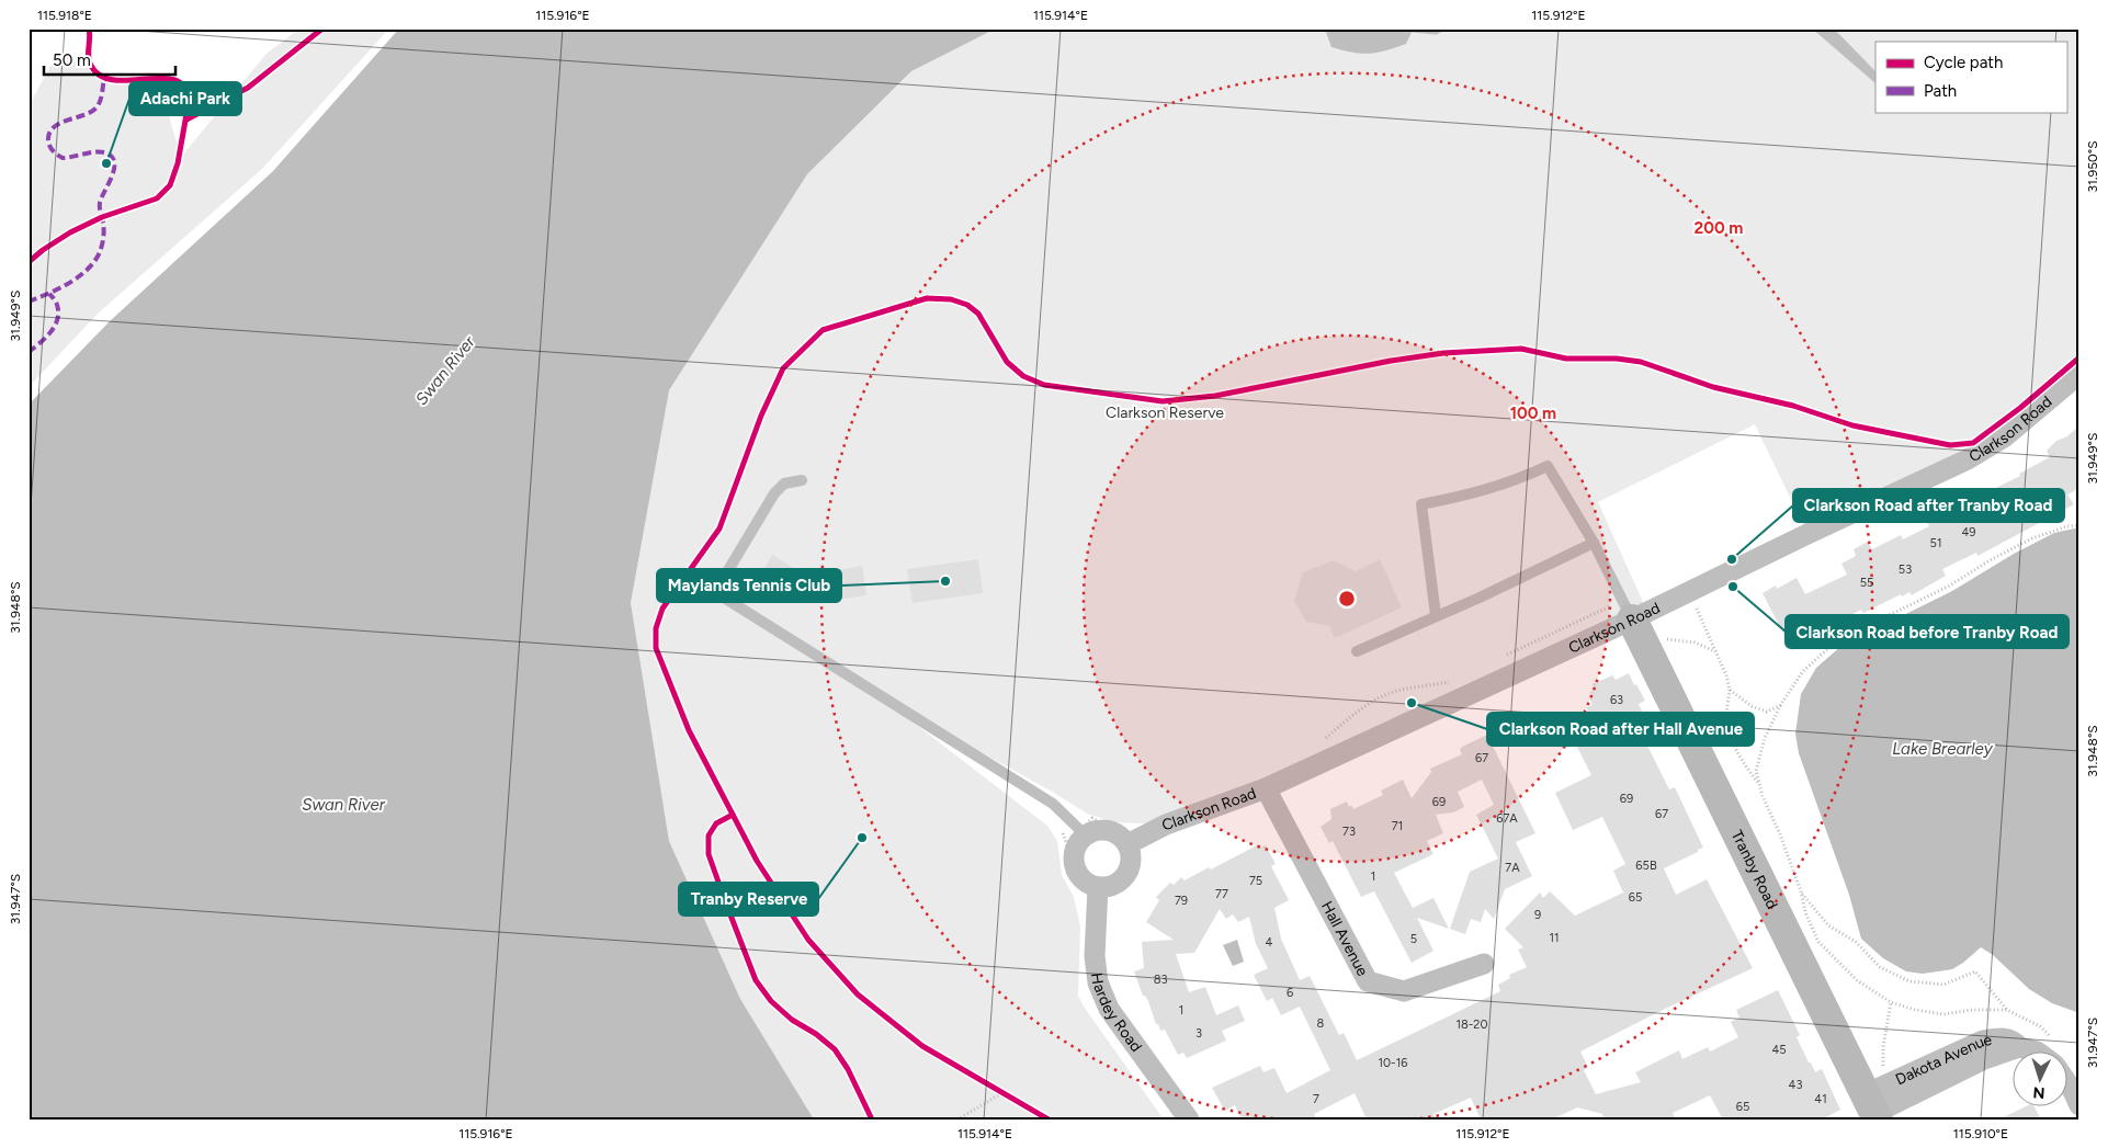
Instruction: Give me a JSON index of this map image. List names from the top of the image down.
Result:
{
  "streets": {
    "street": [
      "Clarkson Road",
      "Tranby Road",
      "Hall Avenue",
      "Hardey Road",
      "Dakota Avenue"
    ]
  },
  "crossings": [
    ["Clarkson Road", "Tranby Road"],
    ["Clarkson Road", "Hall Avenue"],
    ["Clarkson Road", "Hardey Road"],
    ["Tranby Road", "Dakota Avenue"]
  ],
  "water": ["Swan River", "Lake Brearley"],
  "parks": ["Clarkson Reserve"],
  "places": [
    "Adachi Park",
    "Clarkson Road after Tranby Road",
    "Maylands Tennis Club",
    "Clarkson Road before Tranby Road",
    "Clarkson Road after Hall Avenue",
    "Tranby Reserve"
  ],
  "house_numbers": [
    "49",
    "51",
    "53",
    "55",
    "63",
    "67",
    "69",
    "69",
    "67",
    "67A",
    "71",
    "73",
    "65B",
    "7A",
    "1",
    "75",
    "77",
    "65",
    "79",
    "9",
    "11",
    "5",
    "4",
    "83",
    "6",
    "1",
    "8",
    "18-20",
    "3",
    "45",
    "10-16",
    "43",
    "7",
    "41",
    "65"
  ],
  "legend": ["Cycle path", "Path"],
  "scale_bar": "50 m",
  "north": "bottom",
  "coordinates": [
    "115.918°E",
    "115.916°E",
    "115.914°E",
    "115.912°E",
    "31.950°S",
    "31.949°S",
    "31.948°S",
    "31.947°S",
    "115.910°E"
  ],
  "rings": ["200 m", "100 m"]
}
